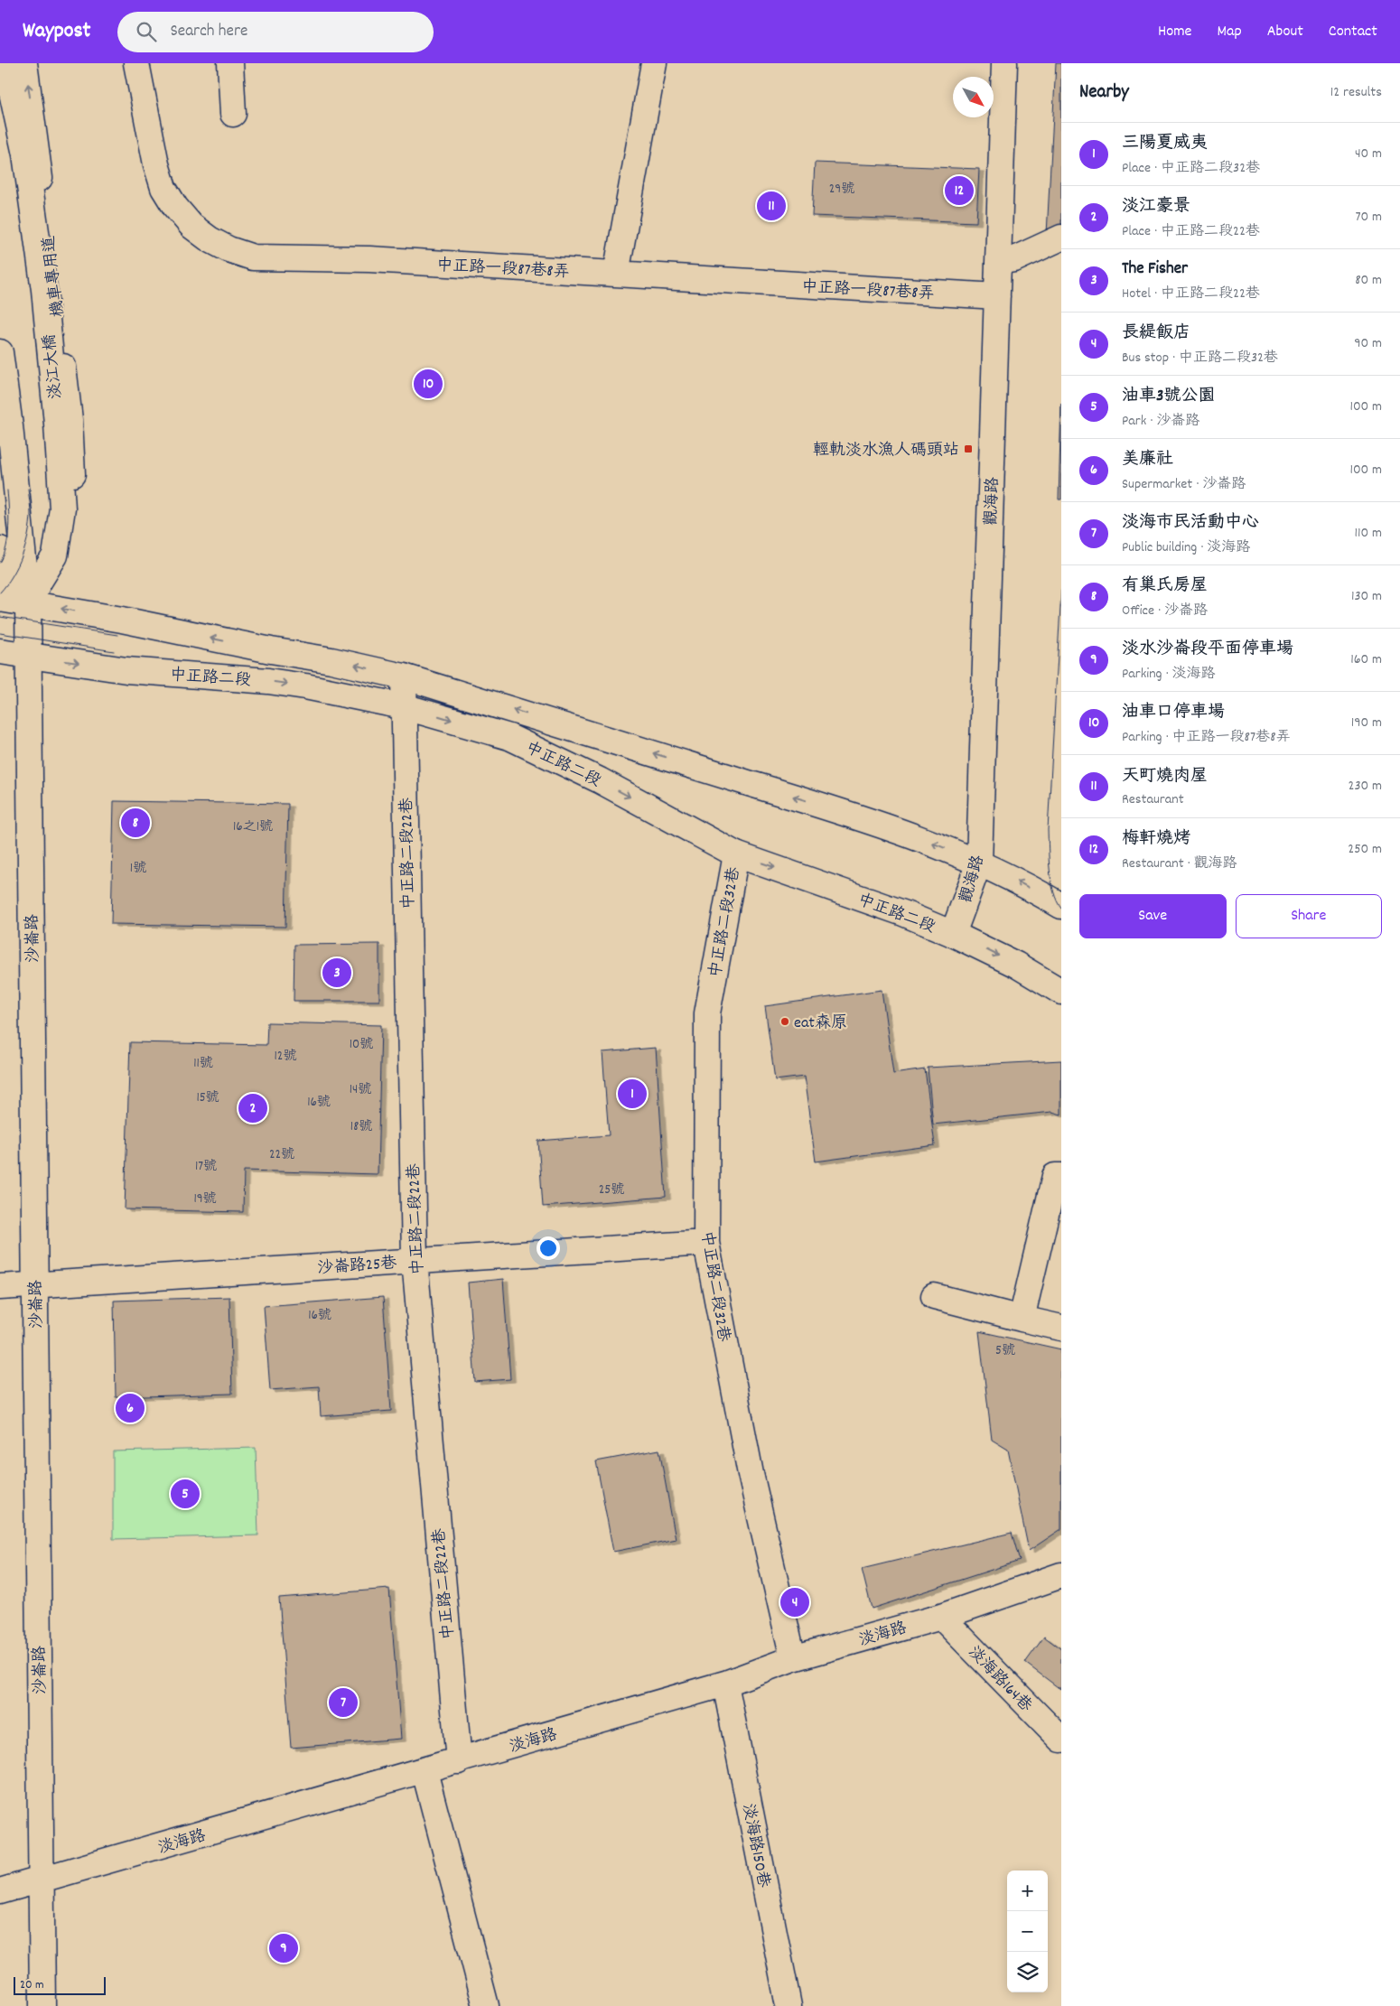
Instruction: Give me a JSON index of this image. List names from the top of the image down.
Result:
{
  "streets": {
    "main road": [
      "中正路一段87巷8弄",
      "機車專用道",
      "淡江大橋",
      "觀海路",
      "中正路二段",
      "中正路二段22巷",
      "中正路二段32巷",
      "沙崙路",
      "沙崙路25巷",
      "淡海路",
      "淡海路164巷",
      "淡海路150巷"
    ]
  },
  "crossings": [
    ["中正路一段87巷8弄", "觀海路"],
    ["機車專用道", "淡江大橋"],
    ["機車專用道", "中正路二段"],
    ["機車專用道", "沙崙路"],
    ["淡江大橋", "中正路二段"],
    ["淡江大橋", "沙崙路"],
    ["觀海路", "中正路二段"],
    ["中正路二段", "中正路二段22巷"],
    ["中正路二段", "中正路二段32巷"],
    ["中正路二段", "沙崙路"],
    ["中正路二段22巷", "沙崙路25巷"],
    ["中正路二段22巷", "淡海路"],
    ["中正路二段32巷", "沙崙路25巷"],
    ["中正路二段32巷", "淡海路"],
    ["沙崙路", "沙崙路25巷"],
    ["沙崙路", "淡海路"],
    ["淡海路", "淡海路164巷"],
    ["淡海路", "淡海路150巷"]
  ],
  "one_way": ["機車專用道"],
  "places": {
    "transit": ["輕軌淡水漁人碼頭站"],
    "other": ["eat森原"]
  },
  "house_numbers": [
    "29號",
    "16之1號",
    "1號",
    "10號",
    "12號",
    "11號",
    "14號",
    "15號",
    "16號",
    "18號",
    "22號",
    "17號",
    "25號",
    "19號",
    "16號",
    "5號"
  ],
  "scale_bar": "20 m",
  "north": "bottom right",
  "page": {
    "header": "Waypost",
    "search": "Search here",
    "nav": [
      "Home",
      "Map",
      "About",
      "Contact"
    ],
    "heading": ["Nearby", "12 results"],
    "list": [
      {
        "mark": "1",
        "name": "三陽夏威夷",
        "note": "Place · 中正路二段32巷",
        "value": "40 m"
      },
      {
        "mark": "2",
        "name": "淡江豪景",
        "note": "Place · 中正路二段22巷",
        "value": "70 m"
      },
      {
        "mark": "3",
        "name": "The Fisher",
        "note": "Hotel · 中正路二段22巷",
        "value": "80 m"
      },
      {
        "mark": "4",
        "name": "長緹飯店",
        "note": "Bus stop · 中正路二段32巷",
        "value": "90 m"
      },
      {
        "mark": "5",
        "name": "油車3號公園",
        "note": "Park · 沙崙路",
        "value": "100 m"
      },
      {
        "mark": "6",
        "name": "美廉社",
        "note": "Supermarket · 沙崙路",
        "value": "100 m"
      },
      {
        "mark": "7",
        "name": "淡海市民活動中心",
        "note": "Public building · 淡海路",
        "value": "110 m"
      },
      {
        "mark": "8",
        "name": "有巢氏房屋",
        "note": "Office · 沙崙路",
        "value": "130 m"
      },
      {
        "mark": "9",
        "name": "淡水沙崙段平面停車場",
        "note": "Parking · 淡海路",
        "value": "160 m"
      },
      {
        "mark": "10",
        "name": "油車口停車場",
        "note": "Parking · 中正路一段87巷8弄",
        "value": "190 m"
      },
      {
        "mark": "11",
        "name": "天町燒肉屋",
        "note": "Restaurant",
        "value": "230 m"
      },
      {
        "mark": "12",
        "name": "梅軒燒烤",
        "note": "Restaurant · 觀海路",
        "value": "250 m"
      }
    ],
    "pins": [
      "12",
      "11",
      "10",
      "8",
      "3",
      "1",
      "2",
      "6",
      "5",
      "4",
      "7",
      "9"
    ],
    "buttons": ["Save", "Share"],
    "map_buttons": ["+", "−"],
    "scale": "20 m"
  }
}
